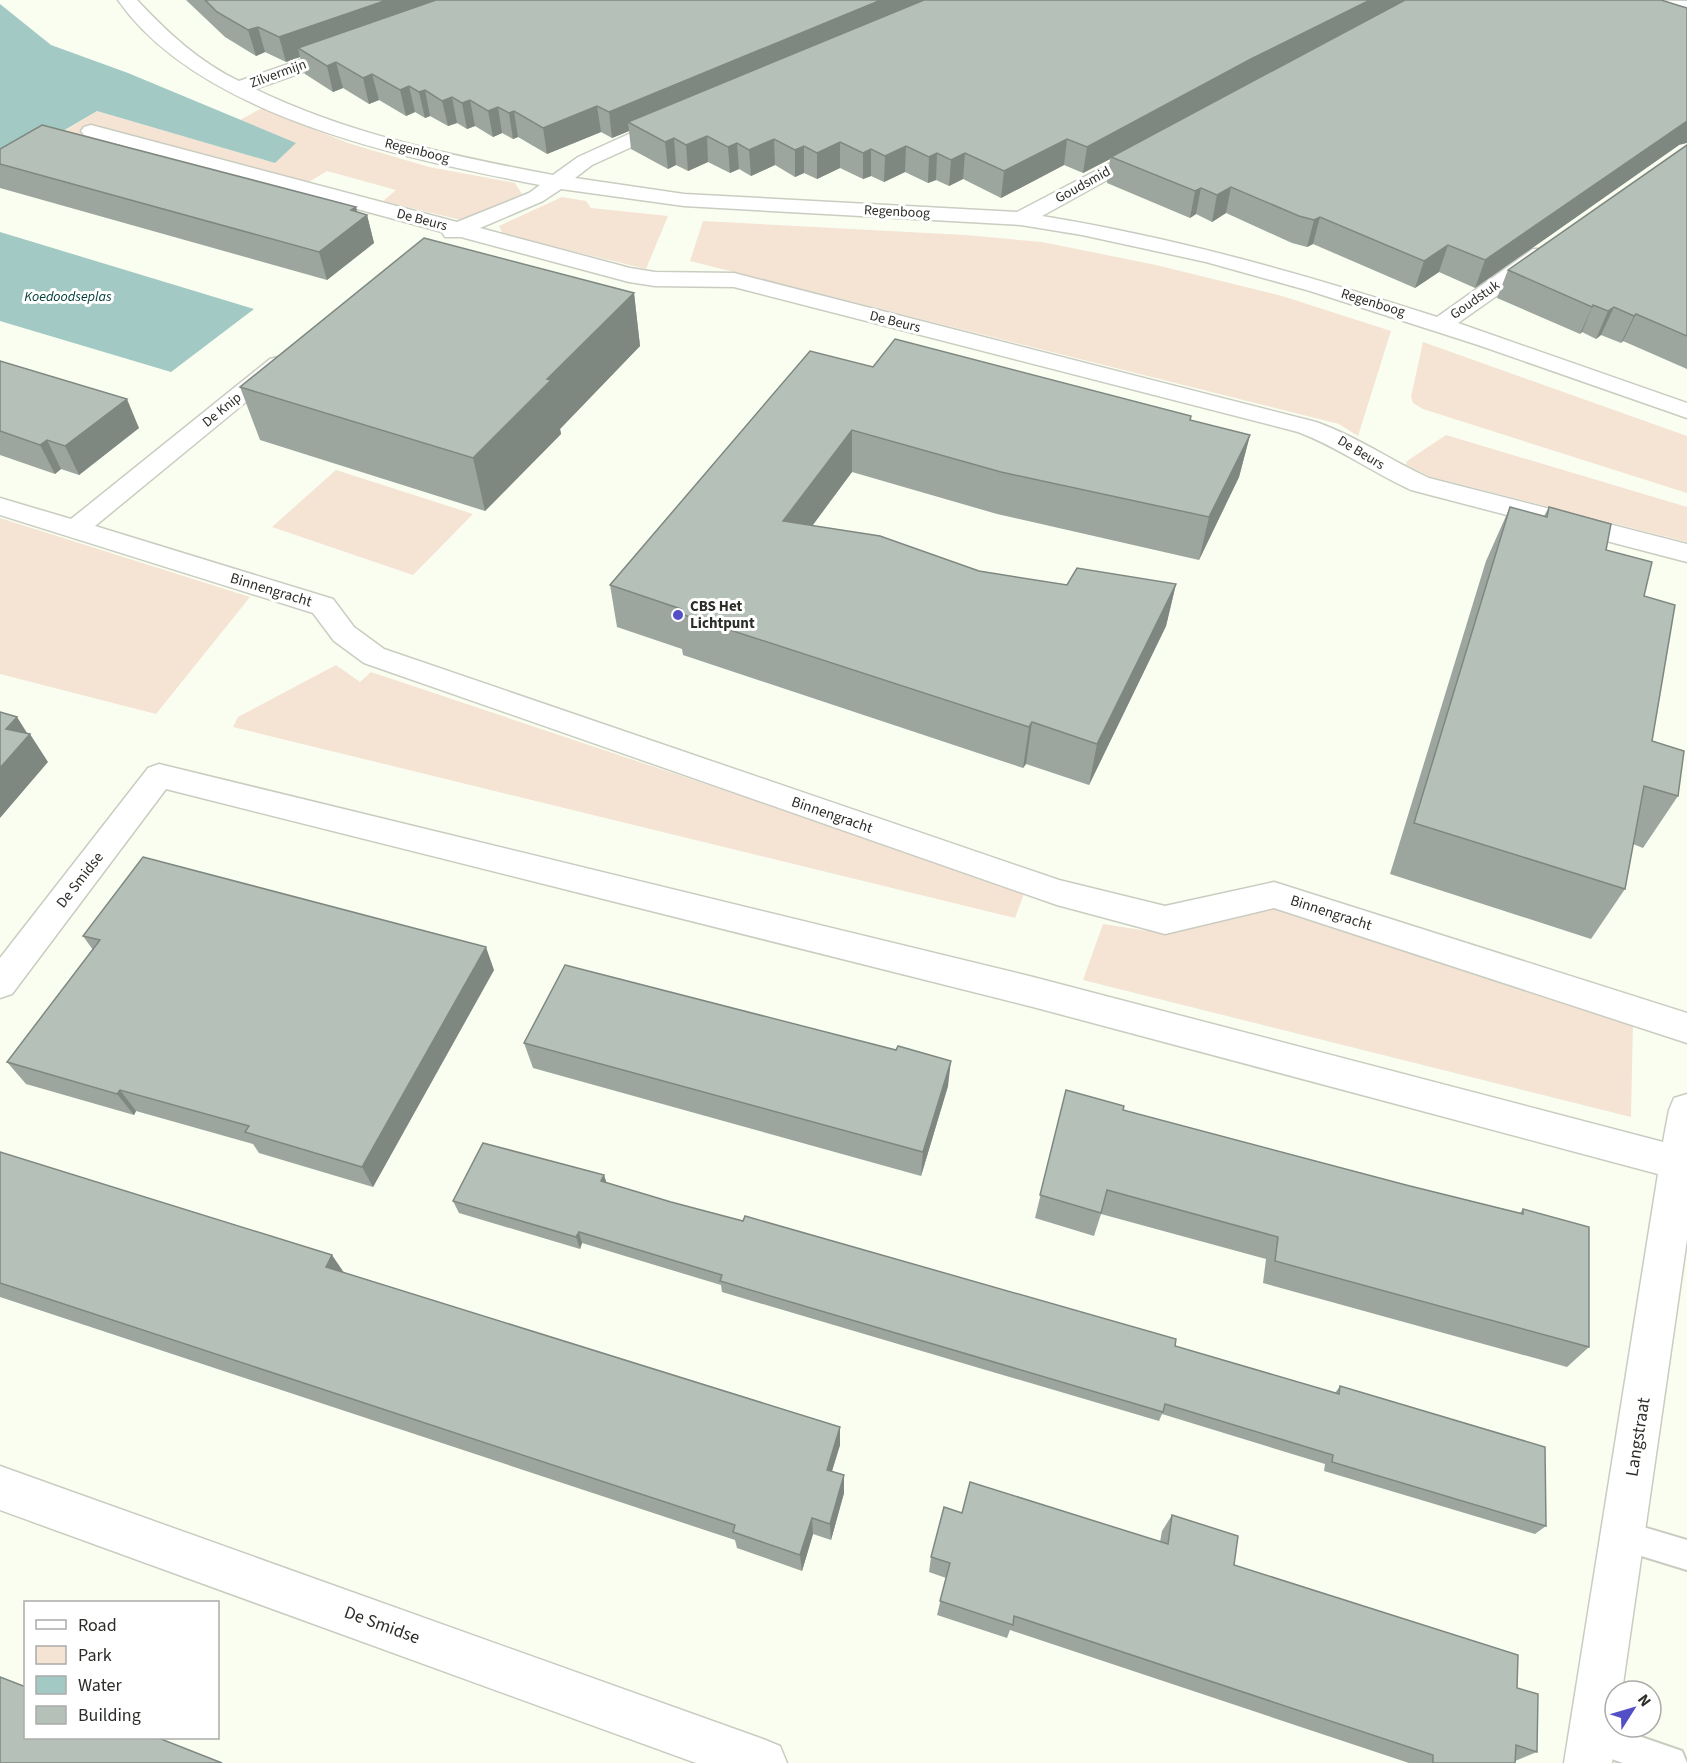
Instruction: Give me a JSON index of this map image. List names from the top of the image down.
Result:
{
  "streets": {
    "street": [
      "Zilvermijn",
      "Regenboog",
      "Goudsmid",
      "De Beurs",
      "Goudstuk",
      "De Knip",
      "Binnengracht",
      "De Smidse",
      "Langstraat"
    ]
  },
  "crossings": [
    ["Zilvermijn", "Regenboog"],
    ["Regenboog", "Goudsmid"],
    ["Regenboog", "Goudstuk"],
    ["De Knip", "Binnengracht"],
    ["De Smidse", "Langstraat"]
  ],
  "water": ["Koedoodseplas"],
  "places": ["CBS Het Lichtpunt"],
  "legend": [
    "Road",
    "Park",
    "Water",
    "Building"
  ],
  "north": "top right"
}
